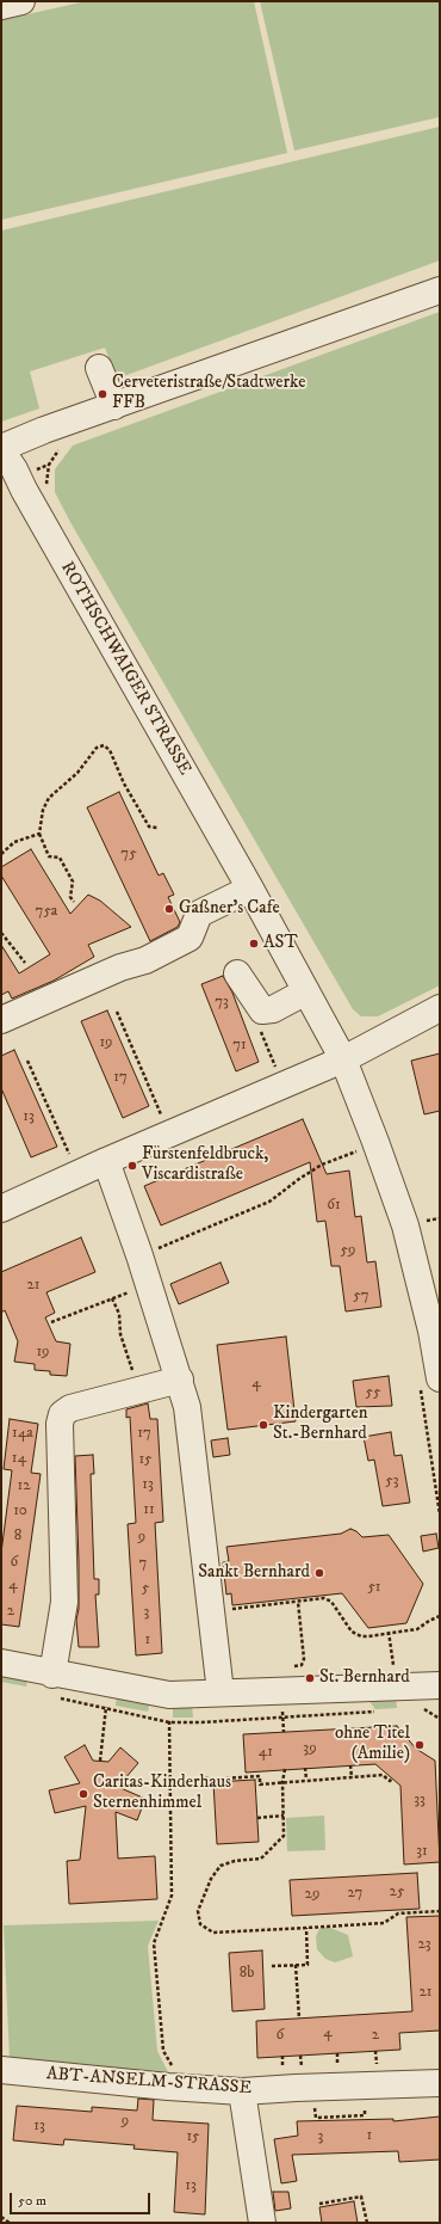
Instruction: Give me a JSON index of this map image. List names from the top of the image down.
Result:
{
  "streets": {
    "street": ["ROTHSCHWAIGER STRASSE", "ABT-ANSELM-STRASSE"]
  },
  "places": [
    "Cerveteristraße/Stadtwerke FFB",
    "Gaßner's Cafe",
    "AST",
    "Fürstenfeldbruck, Viscardistraße",
    "Kindergarten St.-Bernhard",
    "Sankt Bernhard",
    "St. Bernhard",
    "ohne Titel (Amilie)",
    "Caritas-Kinderhaus Sternenhimmel"
  ],
  "house_numbers": [
    "75",
    "75a",
    "73",
    "19",
    "71",
    "17",
    "13",
    "61",
    "59",
    "21",
    "57",
    "19",
    "4",
    "55",
    "14a",
    "17",
    "14",
    "15",
    "53",
    "13",
    "12",
    "11",
    "10",
    "8",
    "9",
    "6",
    "7",
    "4",
    "51",
    "5",
    "2",
    "3",
    "1",
    "39",
    "41",
    "33",
    "31",
    "25",
    "27",
    "29",
    "23",
    "8b",
    "21",
    "4",
    "6",
    "2",
    "9",
    "13",
    "1",
    "15",
    "3",
    "13"
  ],
  "scale_bar": "50 m"
}
